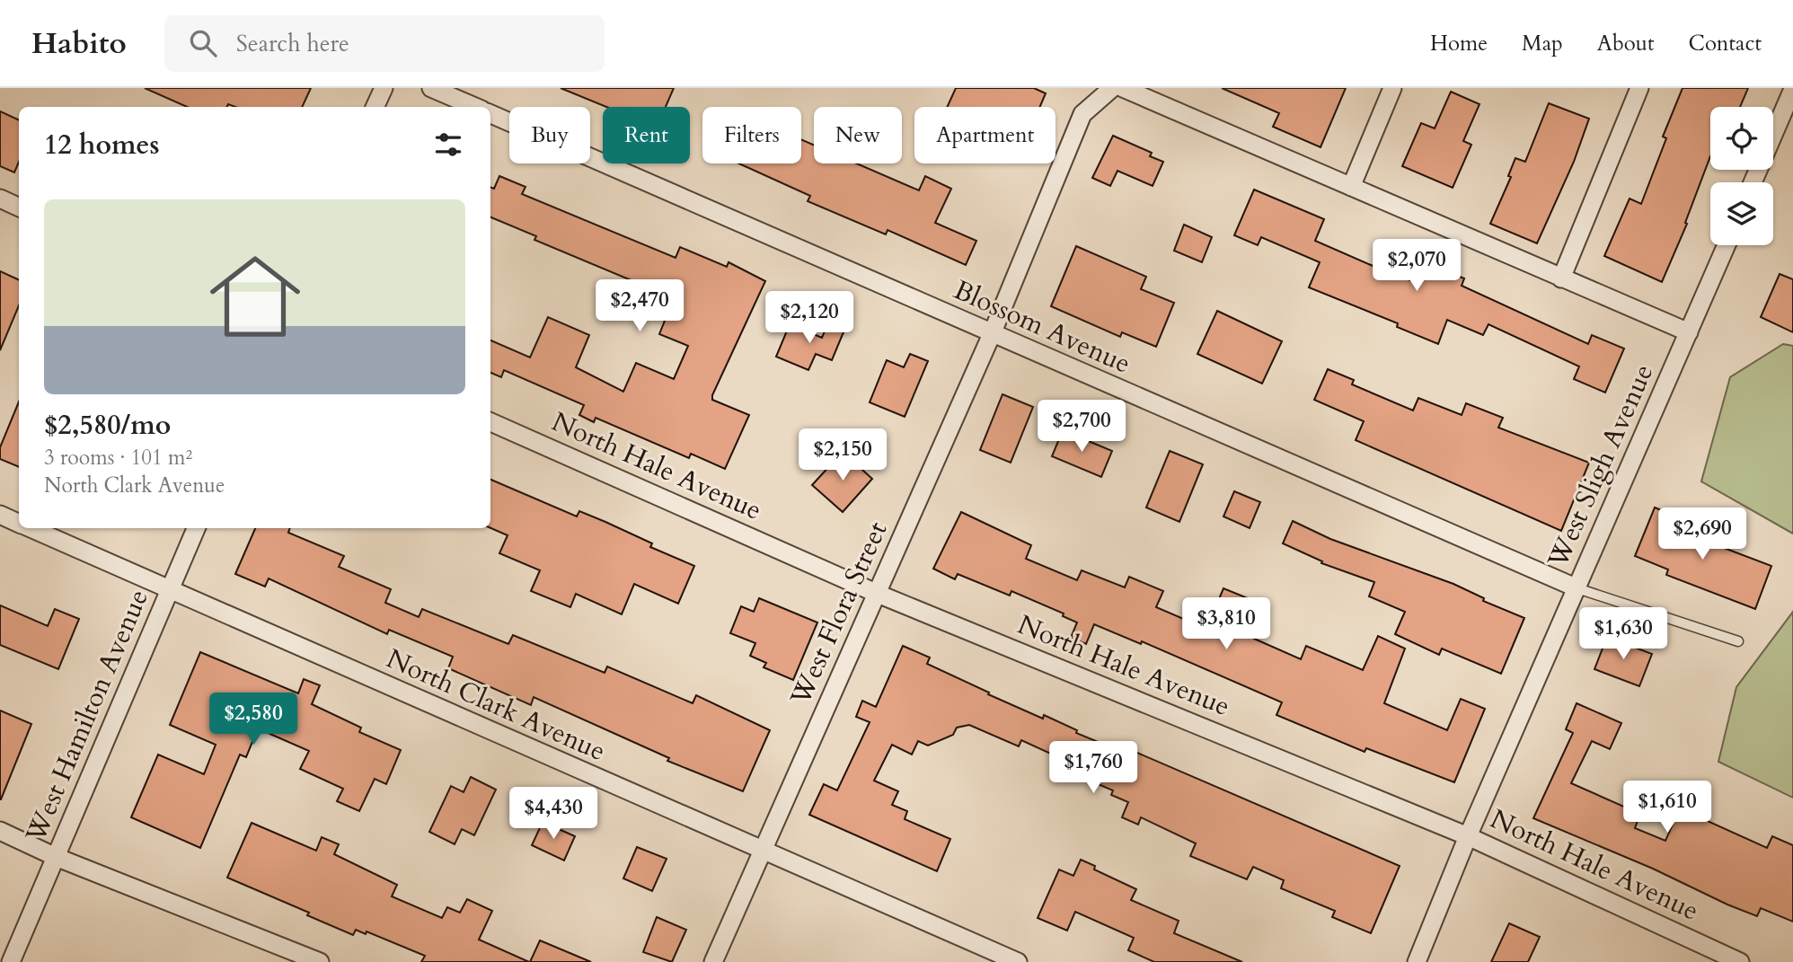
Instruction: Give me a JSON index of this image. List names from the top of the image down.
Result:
{
  "streets": {
    "street": [
      "Blossom Avenue",
      "North Hale Avenue",
      "West Sligh Avenue",
      "West Flora Street",
      "North Clark Avenue",
      "West Hamilton Avenue"
    ]
  },
  "crossings": [
    ["Blossom Avenue", "West Sligh Avenue"],
    ["Blossom Avenue", "West Flora Street"],
    ["North Hale Avenue", "West Sligh Avenue"],
    ["North Hale Avenue", "West Flora Street"],
    ["West Flora Street", "North Clark Avenue"],
    ["North Clark Avenue", "West Hamilton Avenue"]
  ],
  "page": {
    "header": "Habito",
    "search": "Search here",
    "nav": [
      "Home",
      "Map",
      "About",
      "Contact"
    ],
    "chip": [
      "Buy",
      "Rent",
      "Filters",
      "New",
      "Apartment"
    ],
    "heading": "12 homes",
    "list": [
      {
        "name": "$2,580/mo",
        "note": "3 rooms · 101 m² · North Clark Avenue"
      }
    ],
    "price": [
      "$2,070",
      "$2,470",
      "$2,120",
      "$2,700",
      "$2,150",
      "$2,690",
      "$3,810",
      "$1,630",
      "$2,580",
      "$1,760",
      "$1,610",
      "$4,430"
    ]
  }
}
